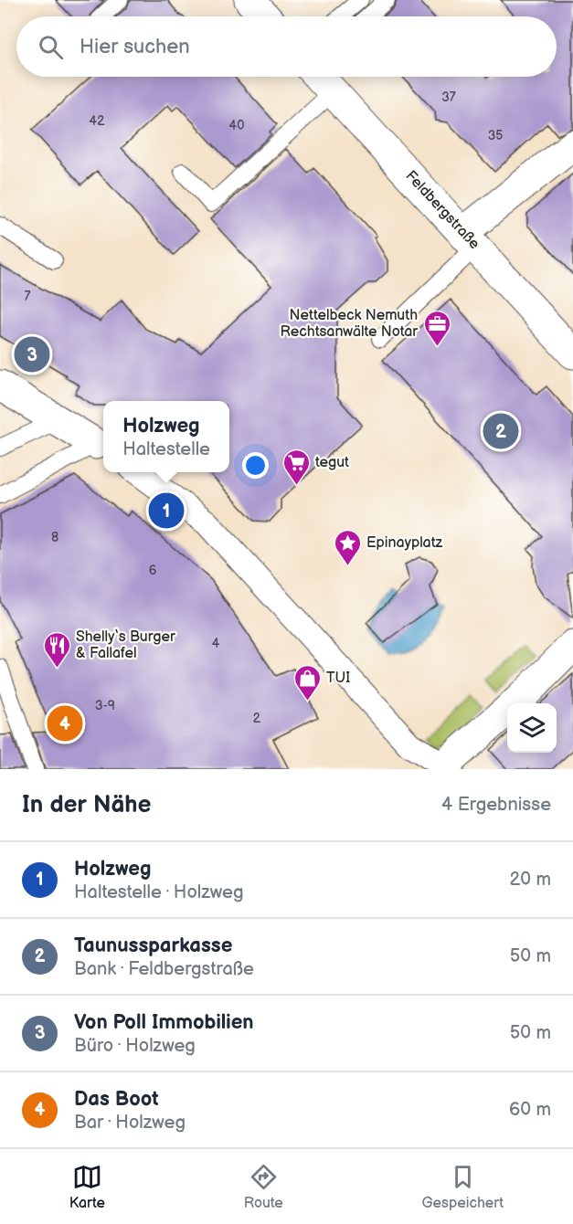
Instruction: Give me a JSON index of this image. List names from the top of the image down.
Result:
{
  "streets": {
    "street": ["Feldbergstraße"]
  },
  "places": {
    "office": ["Nettelbeck Nemuth Rechtsanwälte Notar"],
    "supermarket": ["tegut"],
    "place": ["Epinayplatz"],
    "restaurant": ["Shelly‘s Burger & Fallafel"],
    "shop": ["TUI"]
  },
  "house_numbers": [
    "37",
    "42",
    "40",
    "35",
    "7",
    "8",
    "6",
    "4",
    "3-9",
    "2"
  ],
  "page": {
    "search": "Hier suchen",
    "pins": [
      "3",
      "2",
      "1",
      "4"
    ],
    "popup": ["Holzweg", "Haltestelle"],
    "heading": ["In der Nähe", "4 Ergebnisse"],
    "list": [
      {
        "mark": "1",
        "name": "Holzweg",
        "note": "Haltestelle · Holzweg",
        "value": "20 m"
      },
      {
        "mark": "2",
        "name": "Taunussparkasse",
        "note": "Bank · Feldbergstraße",
        "value": "50 m"
      },
      {
        "mark": "3",
        "name": "Von Poll Immobilien",
        "note": "Büro · Holzweg",
        "value": "50 m"
      },
      {
        "mark": "4",
        "name": "Das Boot",
        "note": "Bar · Holzweg",
        "value": "60 m"
      }
    ],
    "nav": ["Karte", "Route", "Gespeichert"]
  }
}
